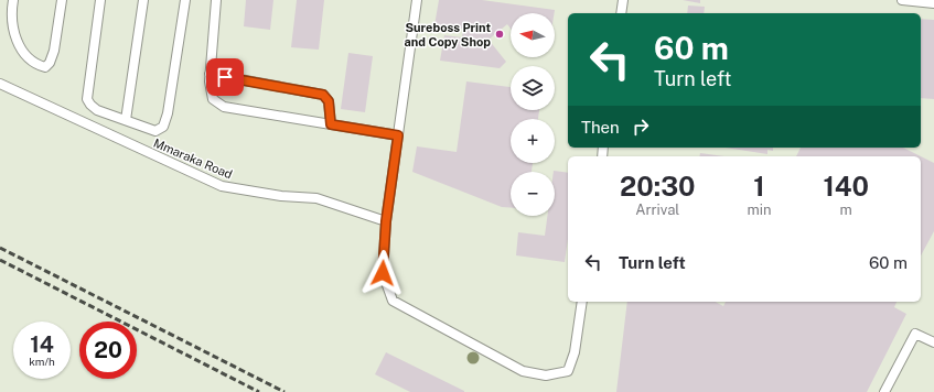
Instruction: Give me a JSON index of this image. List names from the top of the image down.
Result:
{
  "streets": {
    "lane": ["Mmaraka Road"]
  },
  "places": ["Sureboss Print and Copy Shop"],
  "north": "left",
  "page": {
    "map_buttons": ["+", "−"],
    "turn": ["60 m", "Turn left"],
    "then": "Then",
    "eta": [
      "20:30",
      "Arrival",
      "1",
      "min",
      "140",
      "m"
    ],
    "list": [
      {
        "name": "Turn left",
        "value": "60 m"
      }
    ],
    "speed": "14 km/h",
    "limit": "20"
  }
}
